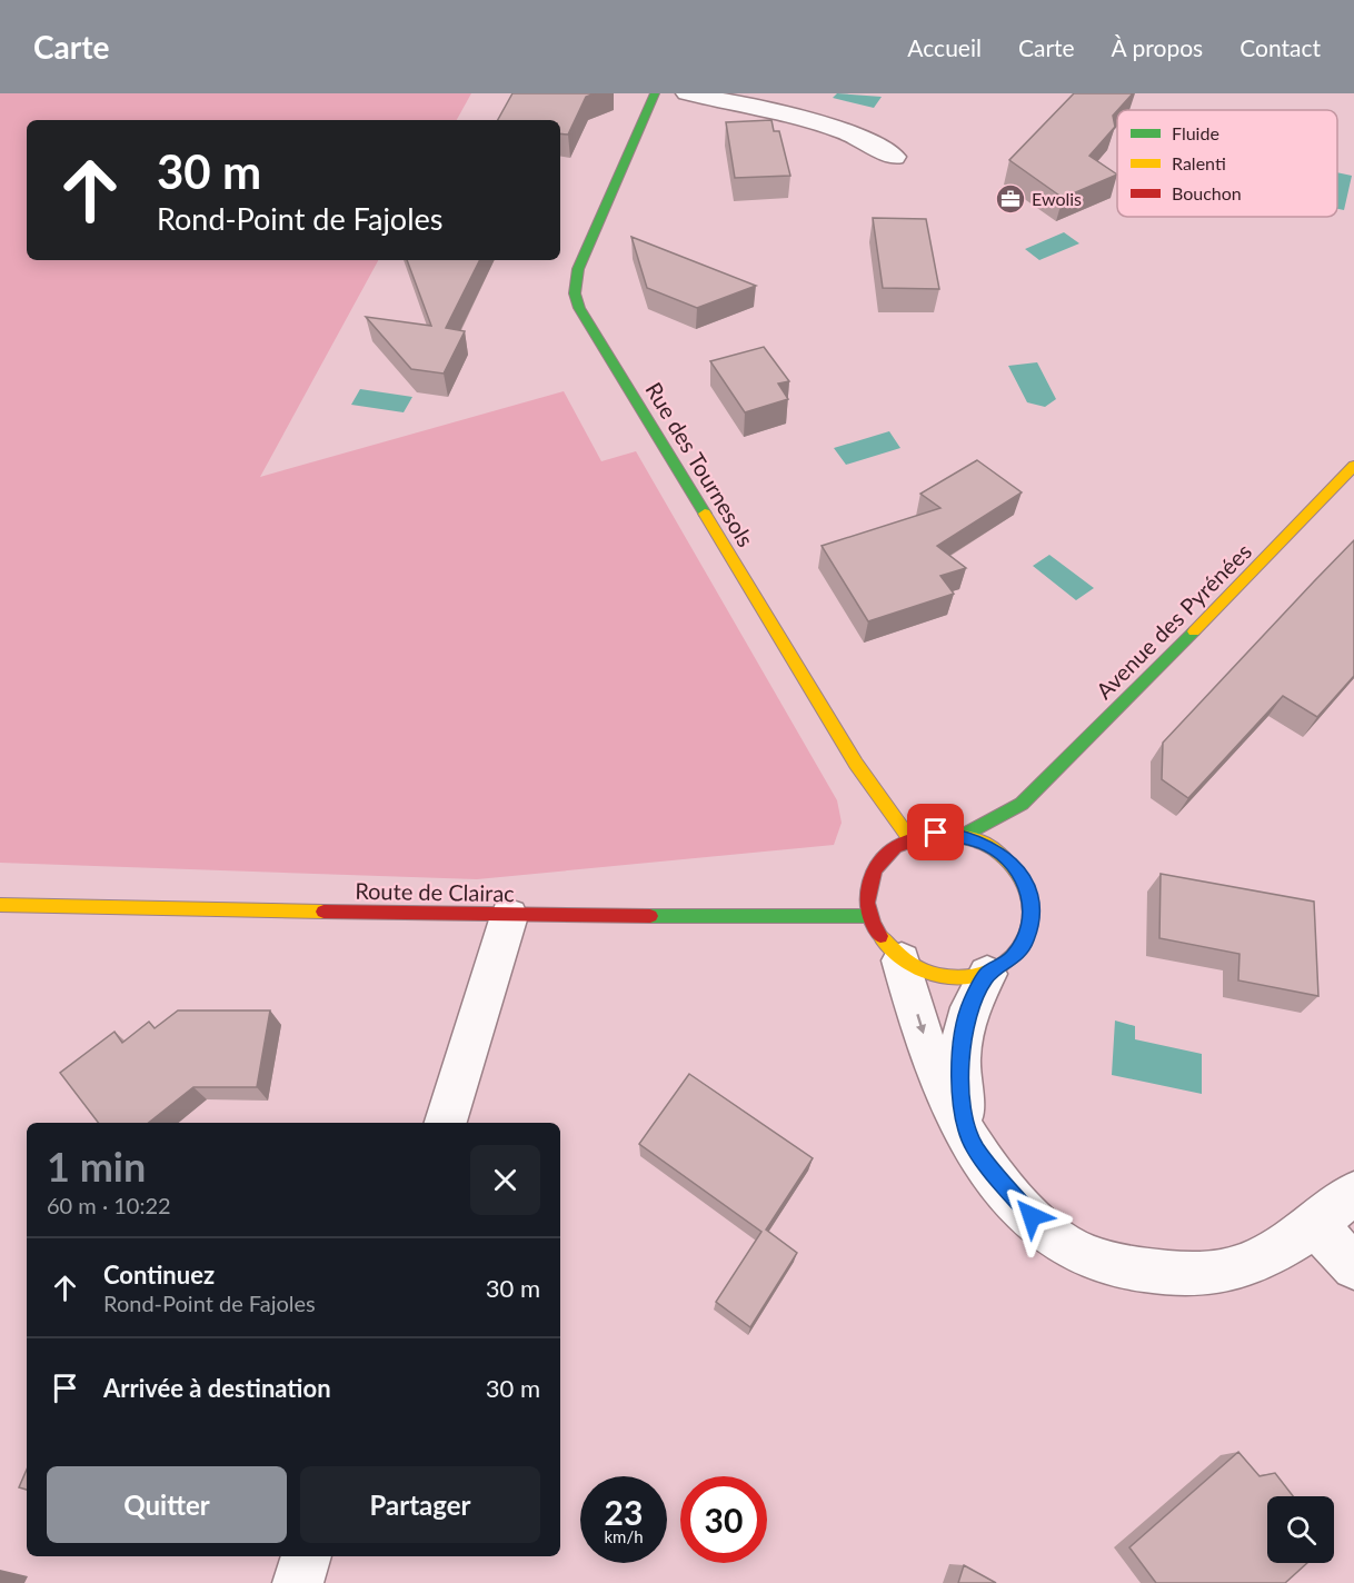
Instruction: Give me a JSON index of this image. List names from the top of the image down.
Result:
{
  "streets": {
    "street": ["Rue des Tournesols", "Avenue des Pyrénées", "Route de Clairac"]
  },
  "crossings": [
    ["Rue des Tournesols", "Avenue des Pyrénées"],
    ["Rue des Tournesols", "Route de Clairac"],
    ["Avenue des Pyrénées", "Route de Clairac"]
  ],
  "places": {
    "office": ["Ewolis"]
  },
  "legend": ["Fluide", "Ralenti", "Bouchon"],
  "page": {
    "header": "Carte",
    "nav": [
      "Accueil",
      "Carte",
      "À propos",
      "Contact"
    ],
    "turn": ["30 m", "Rond-Point de Fajoles"],
    "heading": ["1 min", "60 m · 10:22"],
    "list": [
      {
        "name": "Continuez",
        "note": "Rond-Point de Fajoles",
        "value": "30 m"
      },
      {
        "name": "Arrivée à destination",
        "value": "30 m"
      }
    ],
    "buttons": ["Quitter", "Partager"],
    "speed": "23 km/h",
    "limit": "30"
  }
}
